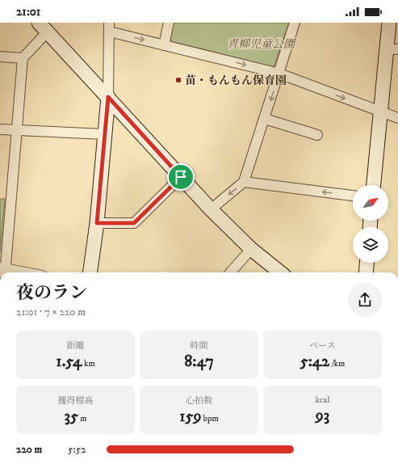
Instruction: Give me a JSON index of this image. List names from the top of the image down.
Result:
{
  "parks": ["青柳児童公園"],
  "places": ["苗・もんもん保育園"],
  "north": "top right",
  "page": {
    "status": "21:01",
    "heading": ["夜のラン", "21:01 · 7 × 220 m"],
    "stats": [
      ["距離", "1.54 km"],
      ["時間", "8:47"],
      ["ペース", "5:42 /km"],
      ["獲得標高", "35 m"],
      ["心拍数", "159 bpm"],
      ["kcal", "93"]
    ],
    "list": [
      {
        "name": "220 m",
        "note": "5:52"
      }
    ]
  }
}
